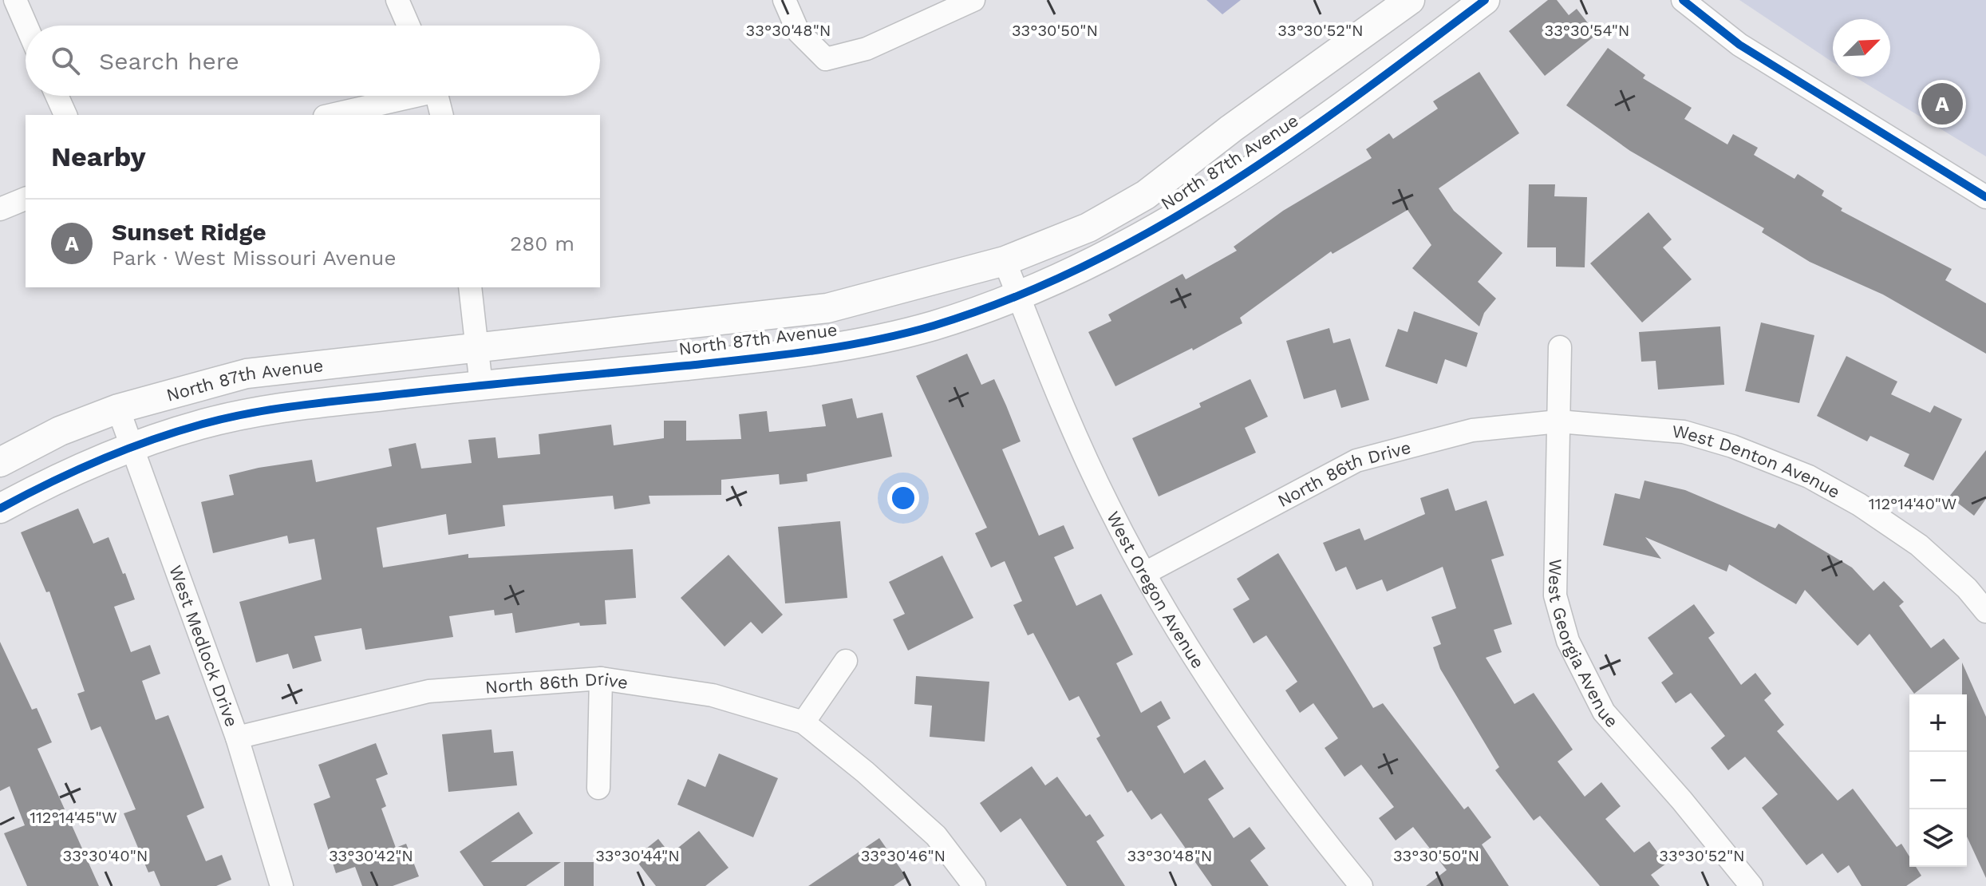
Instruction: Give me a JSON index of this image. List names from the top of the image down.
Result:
{
  "streets": {
    "street": [
      "North 87th Avenue",
      "West Denton Avenue",
      "North 86th Drive",
      "West Oregon Avenue",
      "West Georgia Avenue",
      "West Medlock Drive"
    ]
  },
  "crossings": [
    ["North 87th Avenue", "West Oregon Avenue"],
    ["North 87th Avenue", "West Medlock Drive"],
    ["West Denton Avenue", "North 86th Drive"],
    ["West Denton Avenue", "West Georgia Avenue"],
    ["North 86th Drive", "West Oregon Avenue"],
    ["North 86th Drive", "West Georgia Avenue"],
    ["North 86th Drive", "West Medlock Drive"]
  ],
  "north": "top right",
  "page": {
    "search": "Search here",
    "pins": "A",
    "heading": "Nearby",
    "list": [
      {
        "mark": "A",
        "name": "Sunset Ridge",
        "note": "Park · West Missouri Avenue",
        "value": "280 m"
      }
    ],
    "map_buttons": ["+", "−"]
  },
  "coordinates": [
    "33°30'48\"N",
    "33°30'50\"N",
    "33°30'52\"N",
    "33°30'54\"N",
    "112°14'40\"W",
    "112°14'45\"W",
    "33°30'40\"N",
    "33°30'42\"N",
    "33°30'44\"N",
    "33°30'46\"N"
  ]
}
